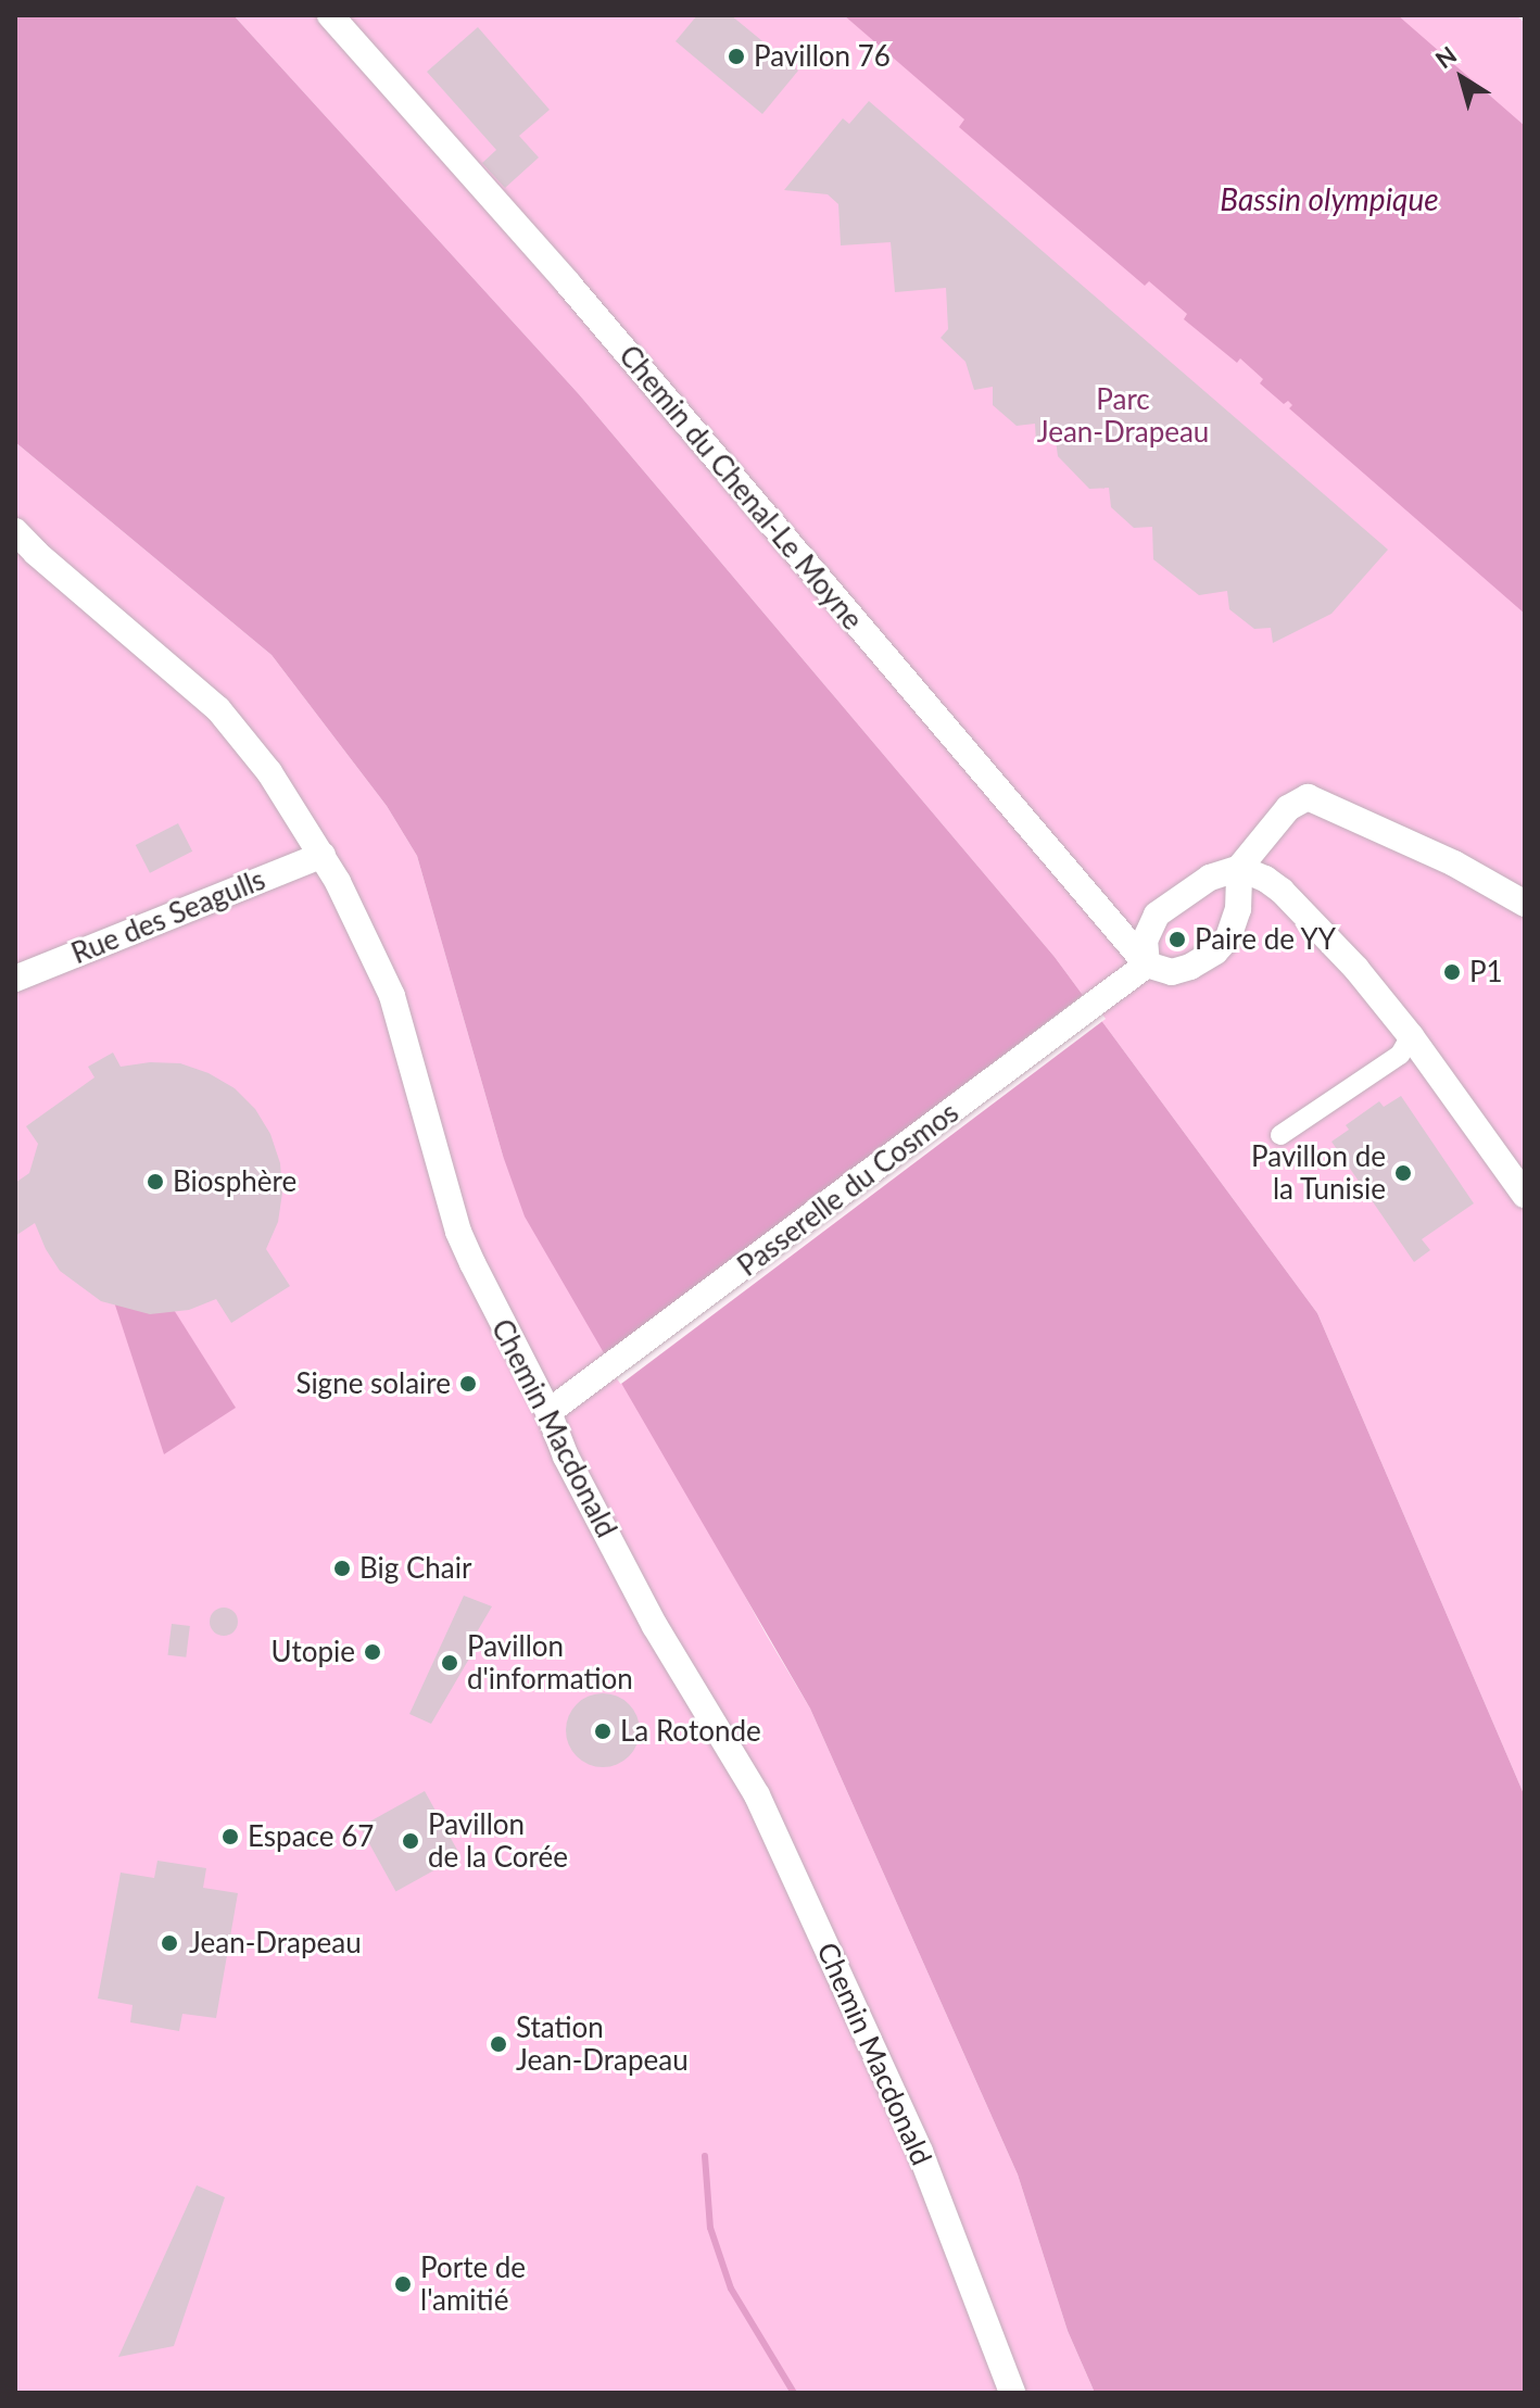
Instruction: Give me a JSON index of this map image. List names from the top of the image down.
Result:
{
  "streets": {
    "street": [
      "Chemin du Chenal-Le Moyne",
      "Rue des Seagulls",
      "Passerelle du Cosmos",
      "Chemin Macdonald"
    ]
  },
  "crossings": [
    ["Chemin du Chenal-Le Moyne", "Passerelle du Cosmos"],
    ["Rue des Seagulls", "Chemin Macdonald"],
    ["Passerelle du Cosmos", "Chemin Macdonald"]
  ],
  "water": ["Bassin olympique"],
  "parks": ["Parc Jean-Drapeau"],
  "places": [
    "Pavillon 76",
    "Paire de YY",
    "P1",
    "Pavillon de la Tunisie",
    "Biosphère",
    "Signe solaire",
    "Big Chair",
    "Utopie",
    "Pavillon d'information",
    "La Rotonde",
    "Espace 67",
    "Pavillon de la Corée",
    "Jean-Drapeau",
    "Station Jean-Drapeau",
    "Porte de l'amitié"
  ],
  "north": "top left"
}
